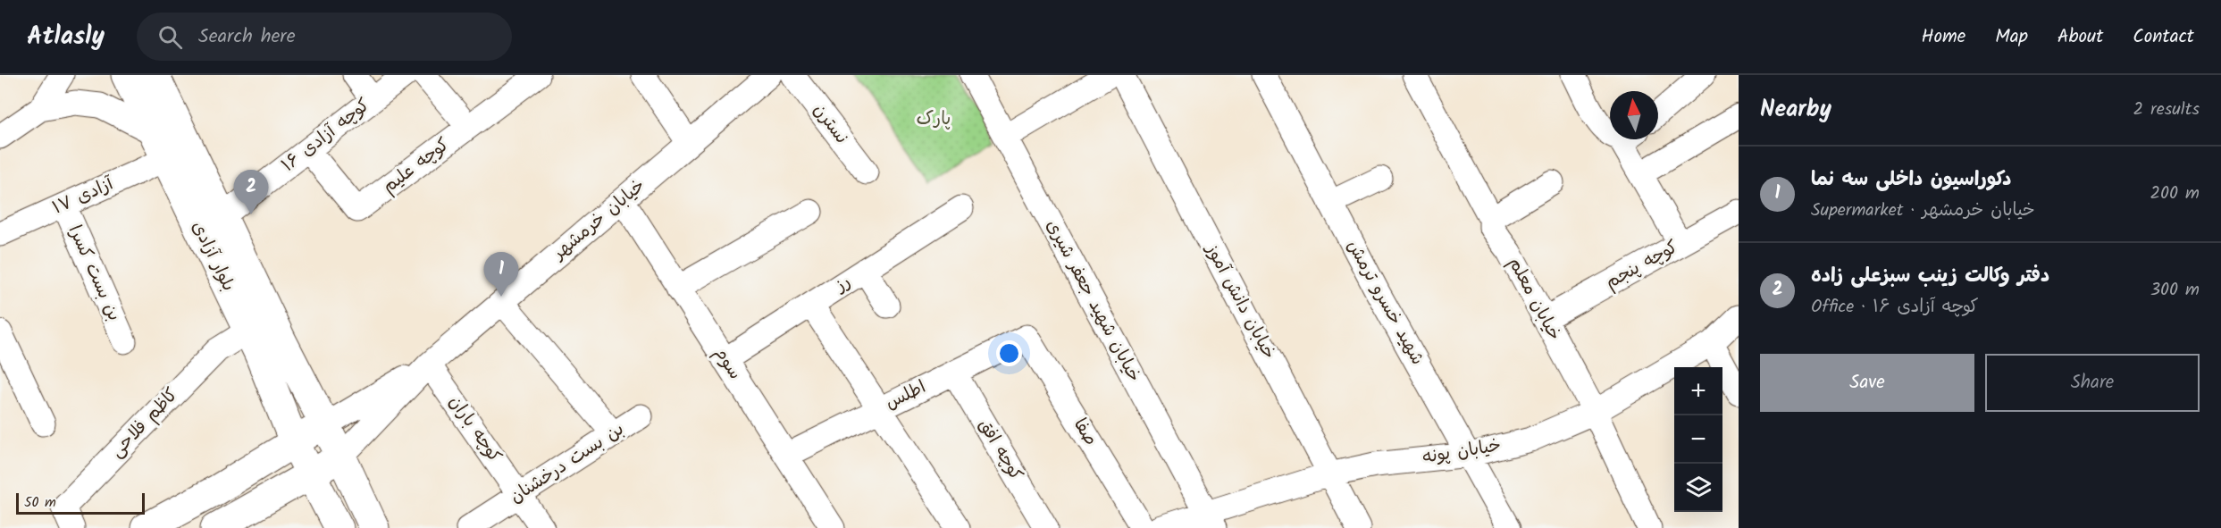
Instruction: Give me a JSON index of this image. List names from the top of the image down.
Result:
{
  "streets": {
    "main road": ["بلوار آزادی"],
    "street": [
      "نسترن",
      "کوچه آزادی ۱۶",
      "کوچه علیم",
      "آزادی ۱۷",
      "خیابان خرمشهر",
      "کوچه پنجم",
      "بن بست کسرا",
      "رز",
      "خیابان معلم",
      "خیابان شهید جعفر شیری",
      "خیابان دانش آموز",
      "شهید خسرو ترمش",
      "سوم",
      "اطلس",
      "کاظم فلاحی",
      "کوچه باران",
      "صفا",
      "کوچه افق",
      "خیابان پونه",
      "بن بست درخشنان"
    ]
  },
  "crossings": [
    ["کوچه آزادی ۱۶", "کوچه علیم"],
    ["کوچه آزادی ۱۶", "بلوار آزادی"],
    ["آزادی ۱۷", "بلوار آزادی"],
    ["آزادی ۱۷", "بن بست کسرا"],
    ["خیابان خرمشهر", "بلوار آزادی"],
    ["خیابان خرمشهر", "سوم"],
    ["خیابان خرمشهر", "کوچه باران"],
    ["بلوار آزادی", "کاظم فلاحی"],
    ["کوچه پنجم", "خیابان معلم"],
    ["رز", "سوم"],
    ["خیابان معلم", "خیابان پونه"],
    ["خیابان شهید جعفر شیری", "خیابان پونه"],
    ["خیابان دانش آموز", "خیابان پونه"],
    ["شهید خسرو ترمش", "خیابان پونه"],
    ["سوم", "اطلس"],
    ["اطلس", "صفا"],
    ["اطلس", "کوچه افق"],
    ["کوچه باران", "بن بست درخشنان"]
  ],
  "parks": ["پارک"],
  "scale_bar": "50 m",
  "north": "top",
  "page": {
    "header": "Atlasly",
    "search": "Search here",
    "nav": [
      "Home",
      "Map",
      "About",
      "Contact"
    ],
    "heading": ["Nearby", "2 results"],
    "list": [
      {
        "mark": "1",
        "name": "دکوراسیون داخلی سه نما",
        "note": "Supermarket · خیابان خرمشهر",
        "value": "200 m"
      },
      {
        "mark": "2",
        "name": "دفتر وکالت زینب سبزعلی زاده",
        "note": "Office · کوچه آزادی ۱۶",
        "value": "300 m"
      }
    ],
    "pins": ["2", "1"],
    "buttons": ["Save", "Share"],
    "map_buttons": ["+", "−"],
    "scale": "50 m"
  }
}
